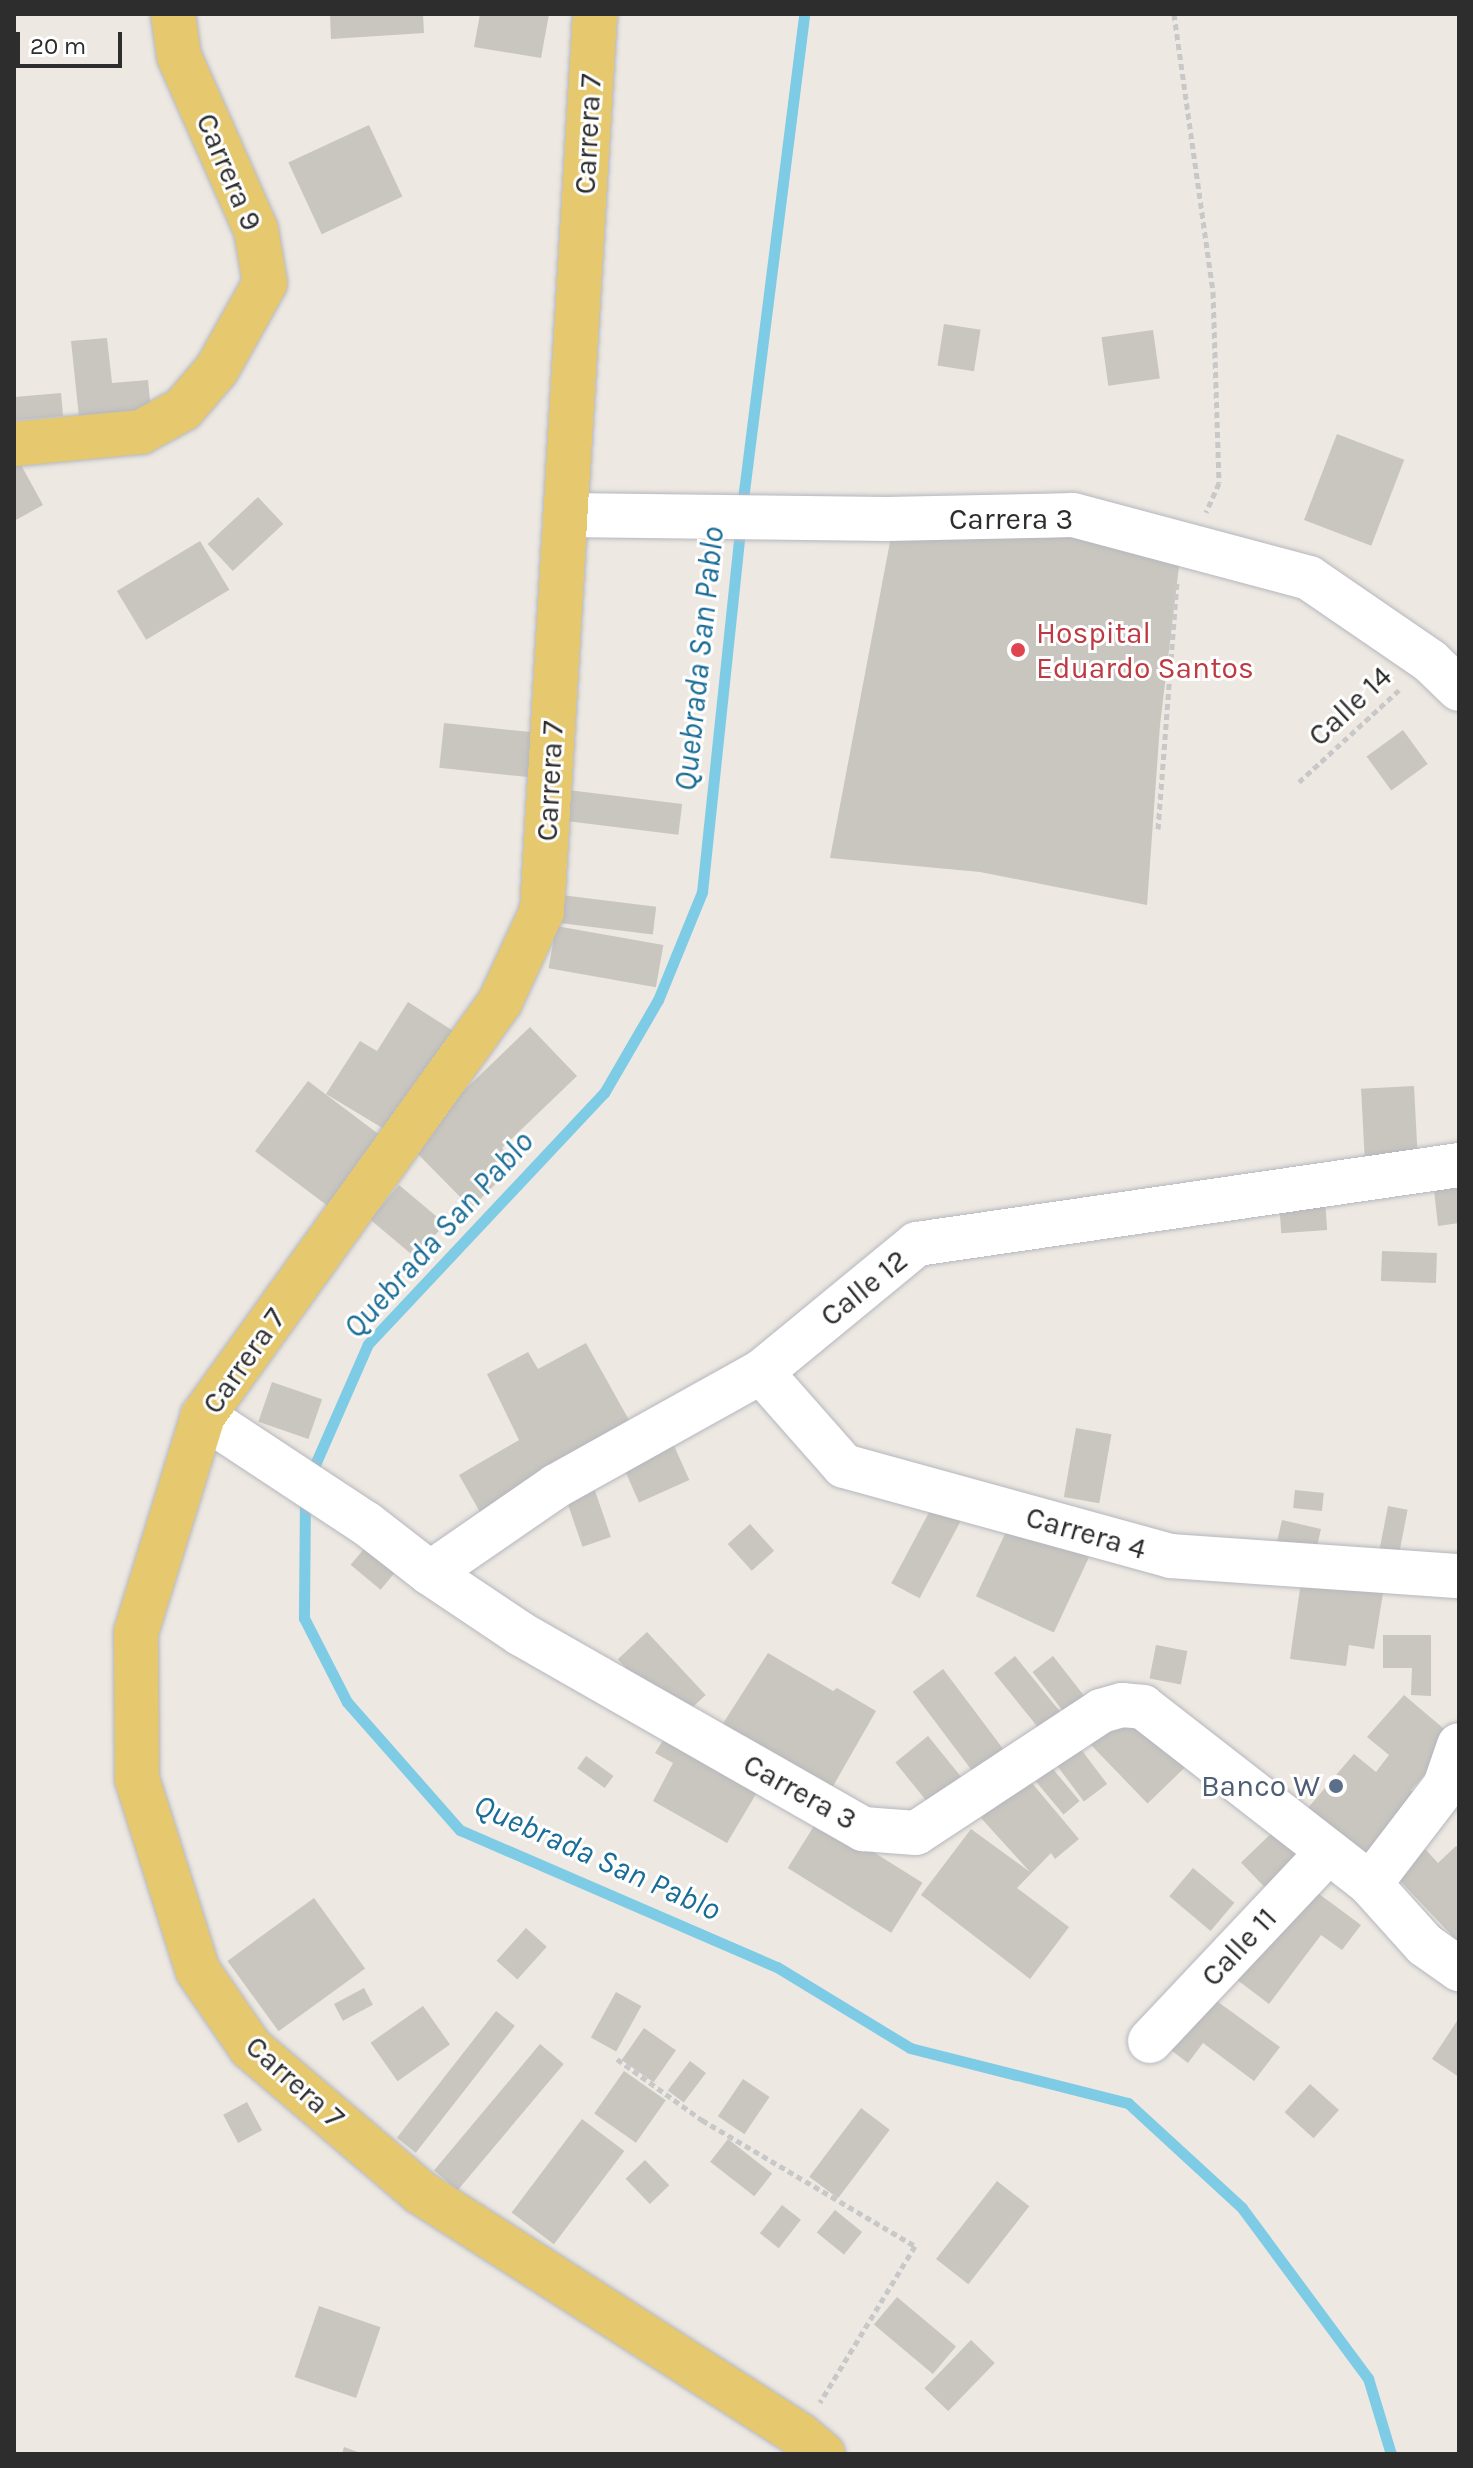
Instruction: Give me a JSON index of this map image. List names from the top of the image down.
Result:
{
  "streets": {
    "main road": ["Carrera 7", "Carrera 9"],
    "street": [
      "Carrera 3",
      "Calle 12",
      "Carrera 4",
      "Calle 11"
    ],
    "path": ["Calle 14"]
  },
  "crossings": [
    ["Carrera 7", "Carrera 3"],
    ["Carrera 3", "Calle 14"],
    ["Carrera 3", "Calle 12"],
    ["Carrera 3", "Calle 11"],
    ["Calle 12", "Carrera 4"]
  ],
  "water": ["Quebrada San Pablo"],
  "places": ["Hospital Eduardo Santos", "Banco W"],
  "scale_bar": "20 m"
}
